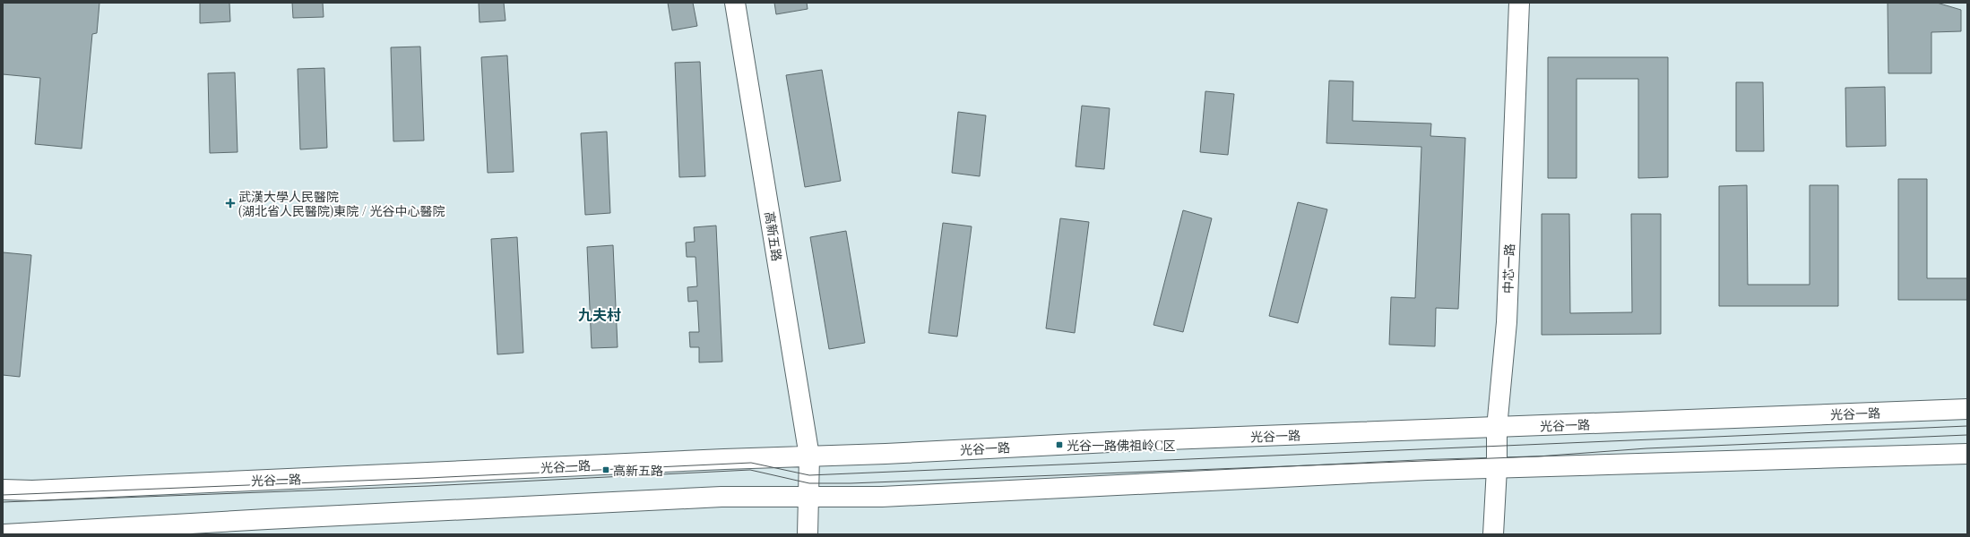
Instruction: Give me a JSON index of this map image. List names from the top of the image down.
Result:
{
  "streets": {
    "main road": ["高新五路", "中芯一路", "光谷一路"]
  },
  "crossings": [
    ["高新五路", "光谷一路"],
    ["中芯一路", "光谷一路"]
  ],
  "districts": ["九夫村"],
  "places": {
    "health": ["武漢大學人民醫院 (湖北省人民醫院)東院 / 光谷中心醫院"],
    "transit": ["光谷一路佛祖岭C区", "高新五路"]
  }
}
